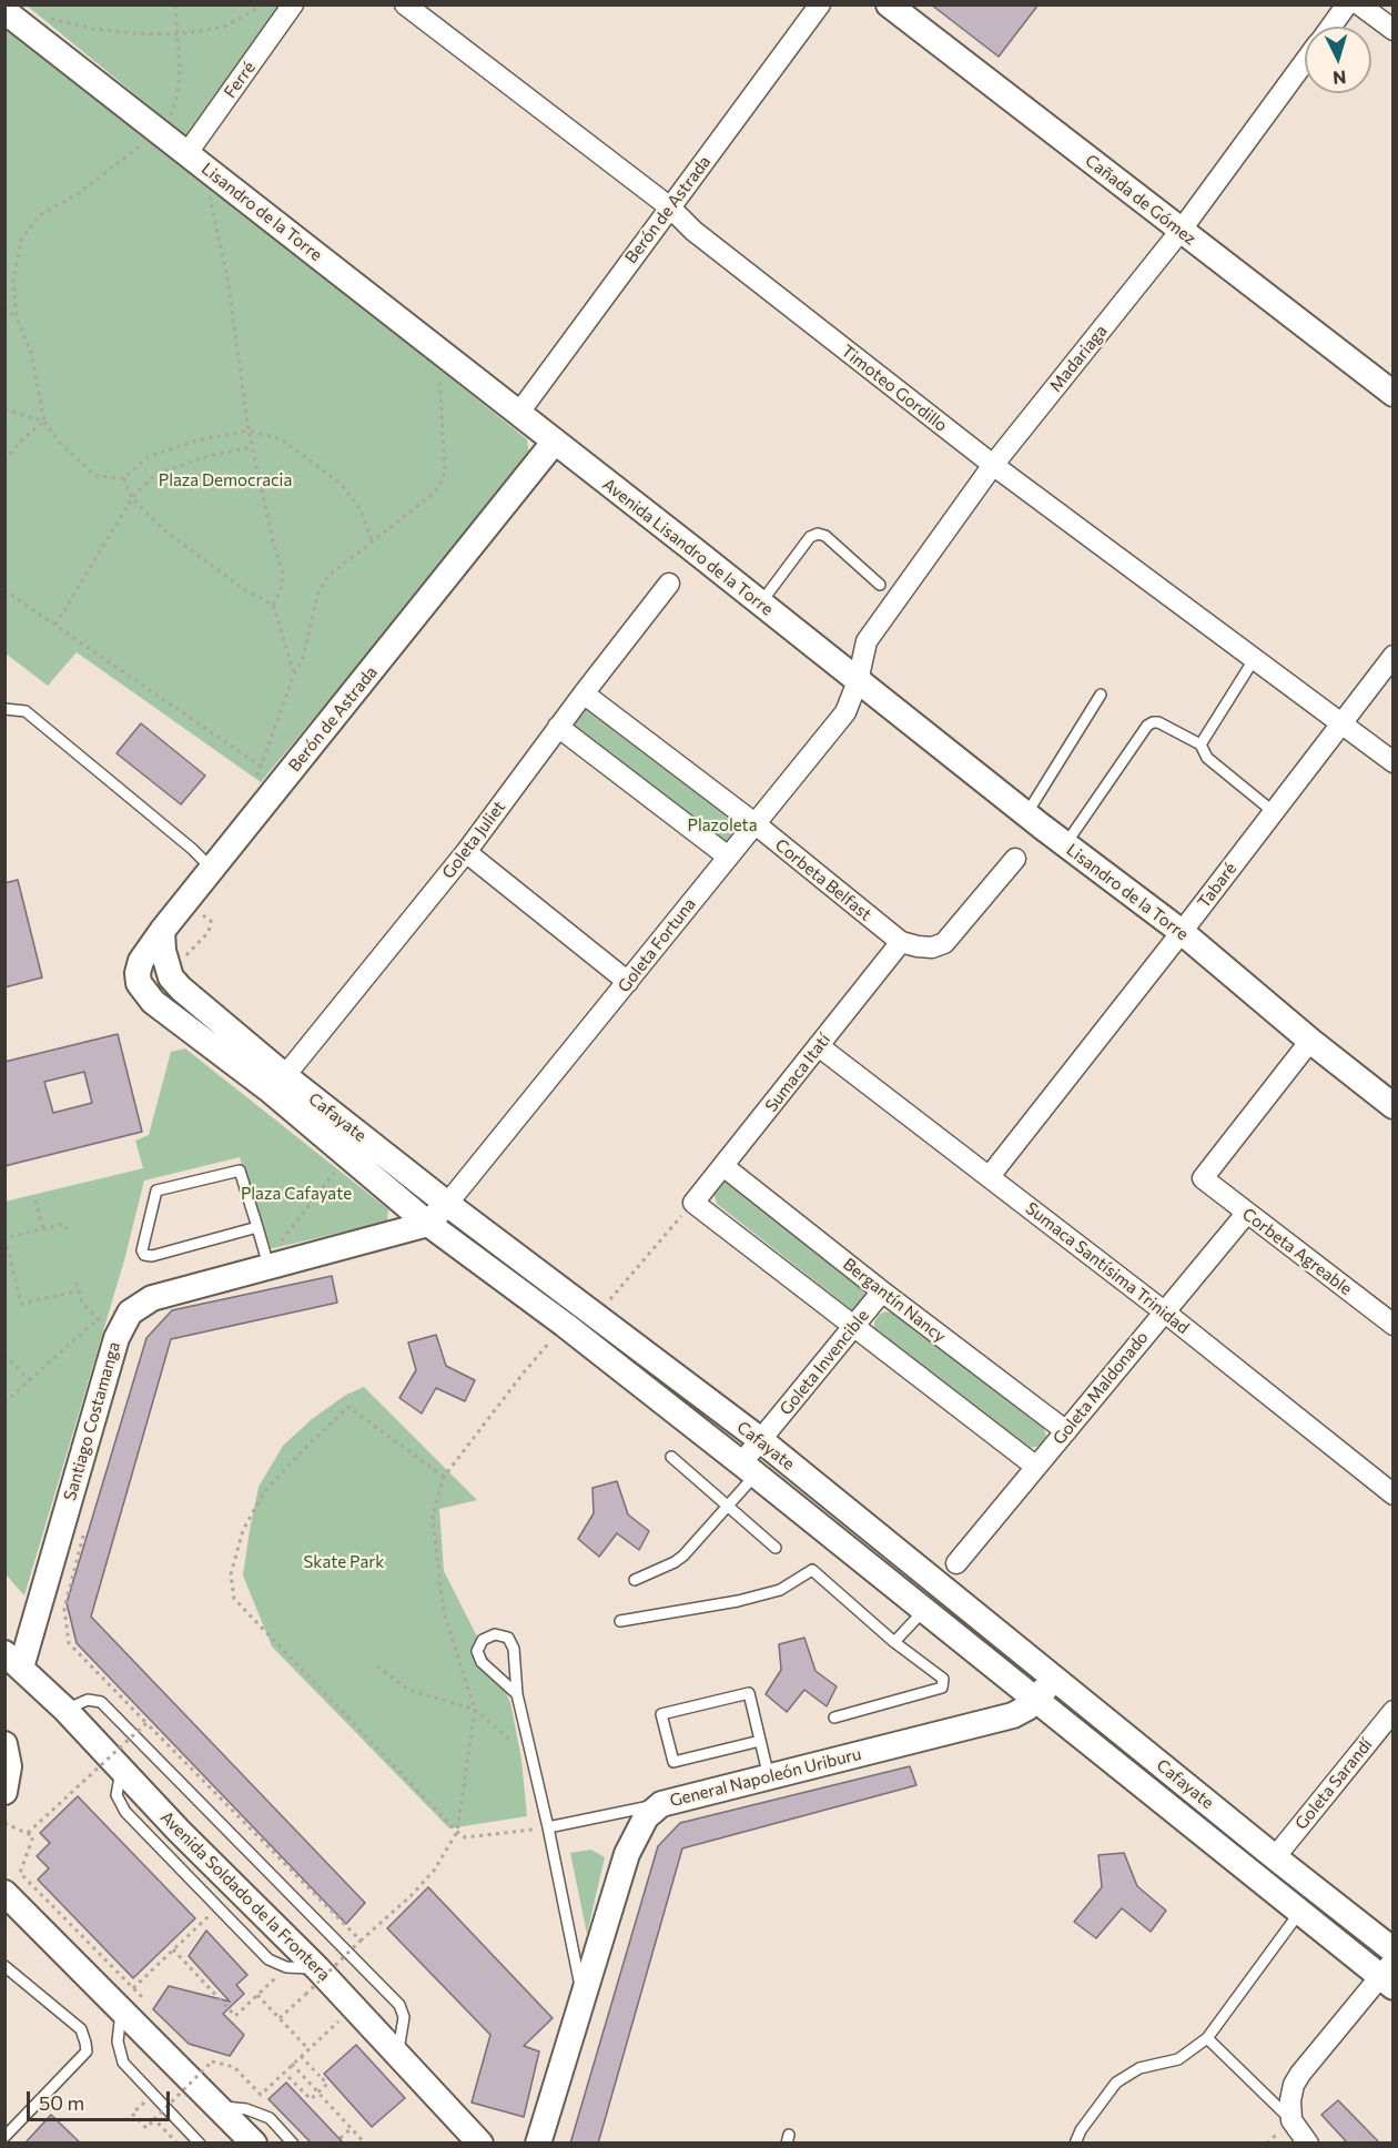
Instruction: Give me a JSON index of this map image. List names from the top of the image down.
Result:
{
  "streets": {
    "street": [
      "Ferré",
      "Cañada de Gómez",
      "Berón de Astrada",
      "Lisandro de la Torre",
      "Madariaga",
      "Timoteo Gordillo",
      "Avenida Lisandro de la Torre",
      "Goleta Juliet",
      "Corbeta Belfast",
      "Tabaré",
      "Goleta Fortuna",
      "Sumaca Itatí",
      "Cafayate",
      "Corbeta Agreable",
      "Sumaca Santísima Trinidad",
      "Bergantín Nancy",
      "Goleta Invencible",
      "Goleta Maldonado",
      "Santiago Costamanga",
      "General Napoleón Uriburu",
      "Goleta Sarandí",
      "Avenida Soldado de la Frontera"
    ]
  },
  "crossings": [
    ["Ferré", "Lisandro de la Torre"],
    ["Cañada de Gómez", "Madariaga"],
    ["Berón de Astrada", "Lisandro de la Torre"],
    ["Berón de Astrada", "Timoteo Gordillo"],
    ["Berón de Astrada", "Avenida Lisandro de la Torre"],
    ["Berón de Astrada", "Cafayate"],
    ["Lisandro de la Torre", "Madariaga"],
    ["Lisandro de la Torre", "Avenida Lisandro de la Torre"],
    ["Lisandro de la Torre", "Tabaré"],
    ["Lisandro de la Torre", "Goleta Fortuna"],
    ["Lisandro de la Torre", "Corbeta Agreable"],
    ["Madariaga", "Timoteo Gordillo"],
    ["Madariaga", "Avenida Lisandro de la Torre"],
    ["Madariaga", "Goleta Fortuna"],
    ["Timoteo Gordillo", "Tabaré"],
    ["Avenida Lisandro de la Torre", "Goleta Fortuna"],
    ["Goleta Juliet", "Corbeta Belfast"],
    ["Goleta Juliet", "Cafayate"],
    ["Corbeta Belfast", "Goleta Fortuna"],
    ["Corbeta Belfast", "Sumaca Itatí"],
    ["Tabaré", "Sumaca Santísima Trinidad"],
    ["Goleta Fortuna", "Cafayate"],
    ["Sumaca Itatí", "Sumaca Santísima Trinidad"],
    ["Sumaca Itatí", "Bergantín Nancy"],
    ["Cafayate", "Goleta Invencible"],
    ["Cafayate", "Santiago Costamanga"],
    ["Cafayate", "General Napoleón Uriburu"],
    ["Cafayate", "Goleta Sarandí"],
    ["Corbeta Agreable", "Goleta Maldonado"],
    ["Sumaca Santísima Trinidad", "Goleta Maldonado"],
    ["Bergantín Nancy", "Goleta Invencible"],
    ["Bergantín Nancy", "Goleta Maldonado"],
    ["Santiago Costamanga", "Avenida Soldado de la Frontera"]
  ],
  "parks": [
    "Plaza Democracia",
    "Plazoleta",
    "Plaza Cafayate",
    "Skate Park"
  ],
  "scale_bar": "50 m",
  "north": "bottom"
}
